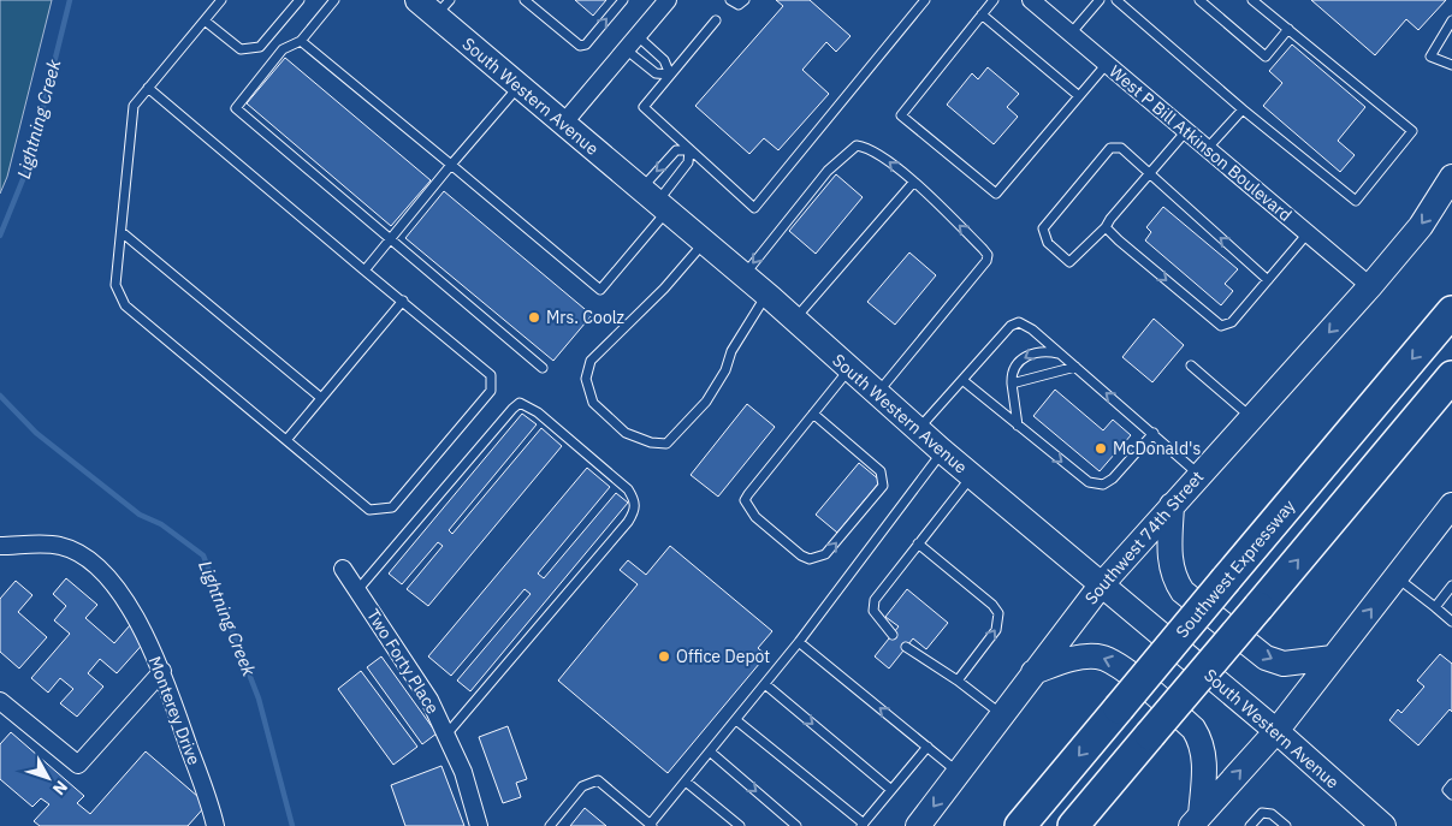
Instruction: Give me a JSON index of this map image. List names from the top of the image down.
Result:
{
  "streets": {
    "highway": ["Southwest Expressway"],
    "main road": ["South Western Avenue", "Southwest 74th Street"],
    "street": ["West P Bill Atkinson Boulevard", "Two Forty Place", "Monterey Drive"]
  },
  "crossings": [
    ["South Western Avenue", "Southwest 74th Street"],
    ["West P Bill Atkinson Boulevard", "Southwest 74th Street"]
  ],
  "one_way": ["Southwest 74th Street"],
  "water": ["Lightning Creek"],
  "places": ["Mrs. Coolz", "McDonald's", "Office Depot"],
  "north": "bottom right"
}
